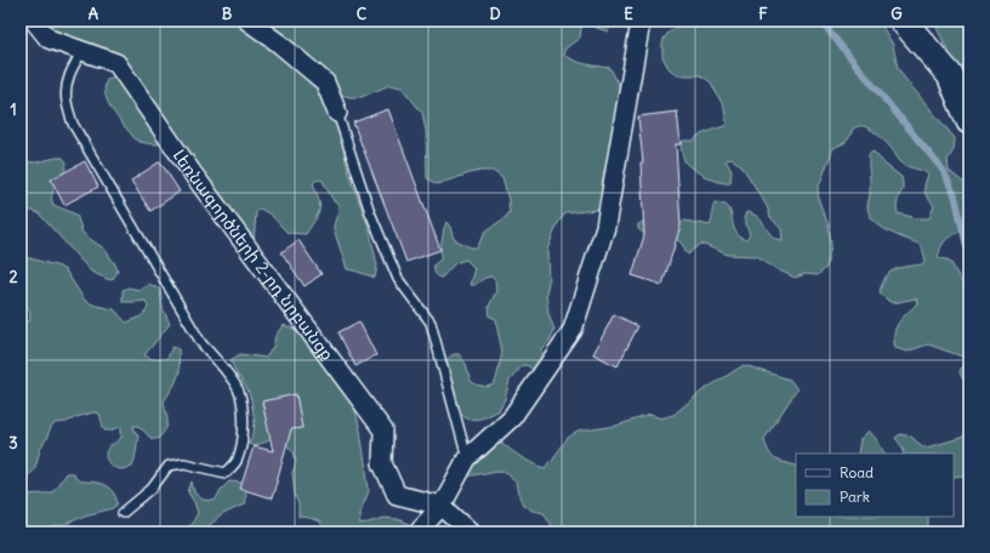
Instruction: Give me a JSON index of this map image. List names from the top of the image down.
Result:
{
  "streets": {
    "street": ["Լեռնագործների 2-րդ նրբանցք"]
  },
  "legend": ["Road", "Park"],
  "grid": {
    "columns": [
      "A",
      "B",
      "C",
      "D",
      "E",
      "F",
      "G"
    ],
    "rows": ["1", "2", "3"]
  }
}
